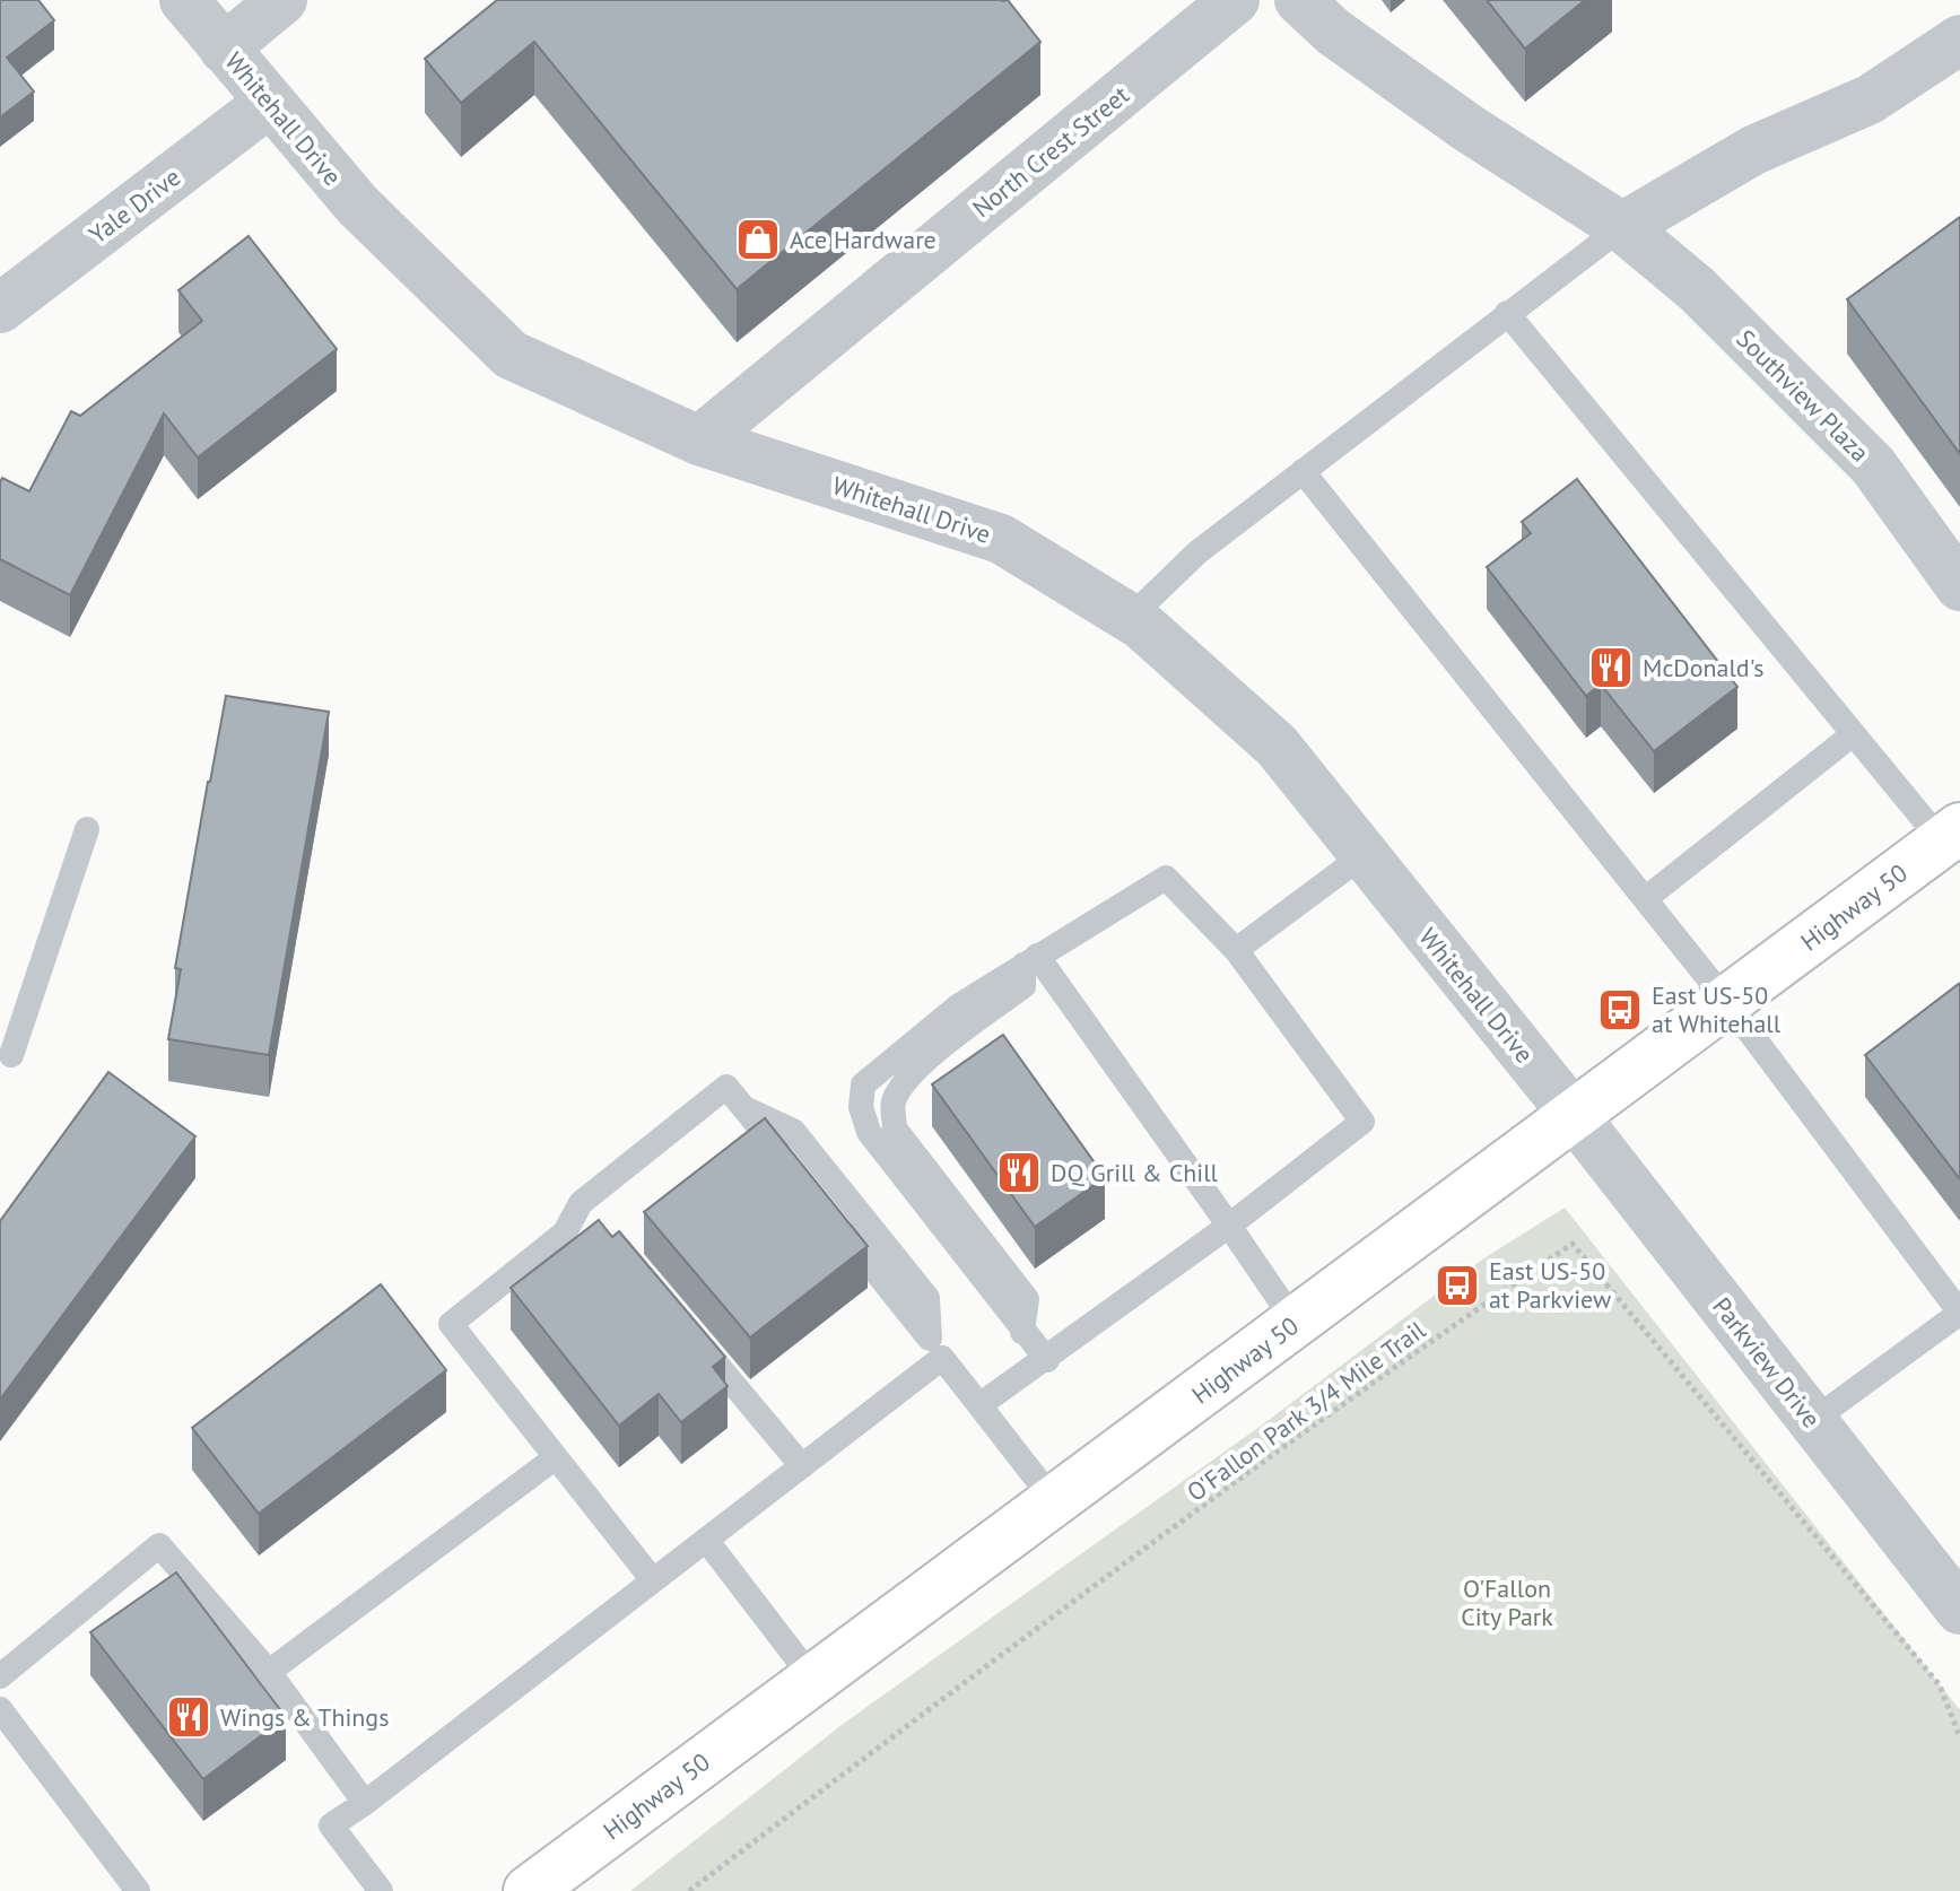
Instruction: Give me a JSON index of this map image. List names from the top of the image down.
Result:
{
  "streets": {
    "main road": ["Highway 50"],
    "street": [
      "Whitehall Drive",
      "North Crest Street",
      "Yale Drive",
      "Southview Plaza",
      "Parkview Drive"
    ],
    "path": ["O'Fallon Park 3/4 Mile Trail"]
  },
  "crossings": [
    ["Whitehall Drive", "North Crest Street"],
    ["Whitehall Drive", "Yale Drive"],
    ["Whitehall Drive", "Highway 50"],
    ["Whitehall Drive", "Parkview Drive"],
    ["Highway 50", "Parkview Drive"]
  ],
  "parks": ["O'Fallon City Park"],
  "places": {
    "shop": ["Ace Hardware"],
    "restaurant": ["McDonald's", "DQ Grill & Chill", "Wings & Things"],
    "bus stop": ["East US-50 at Whitehall", "East US-50 at Parkview"]
  }
}
